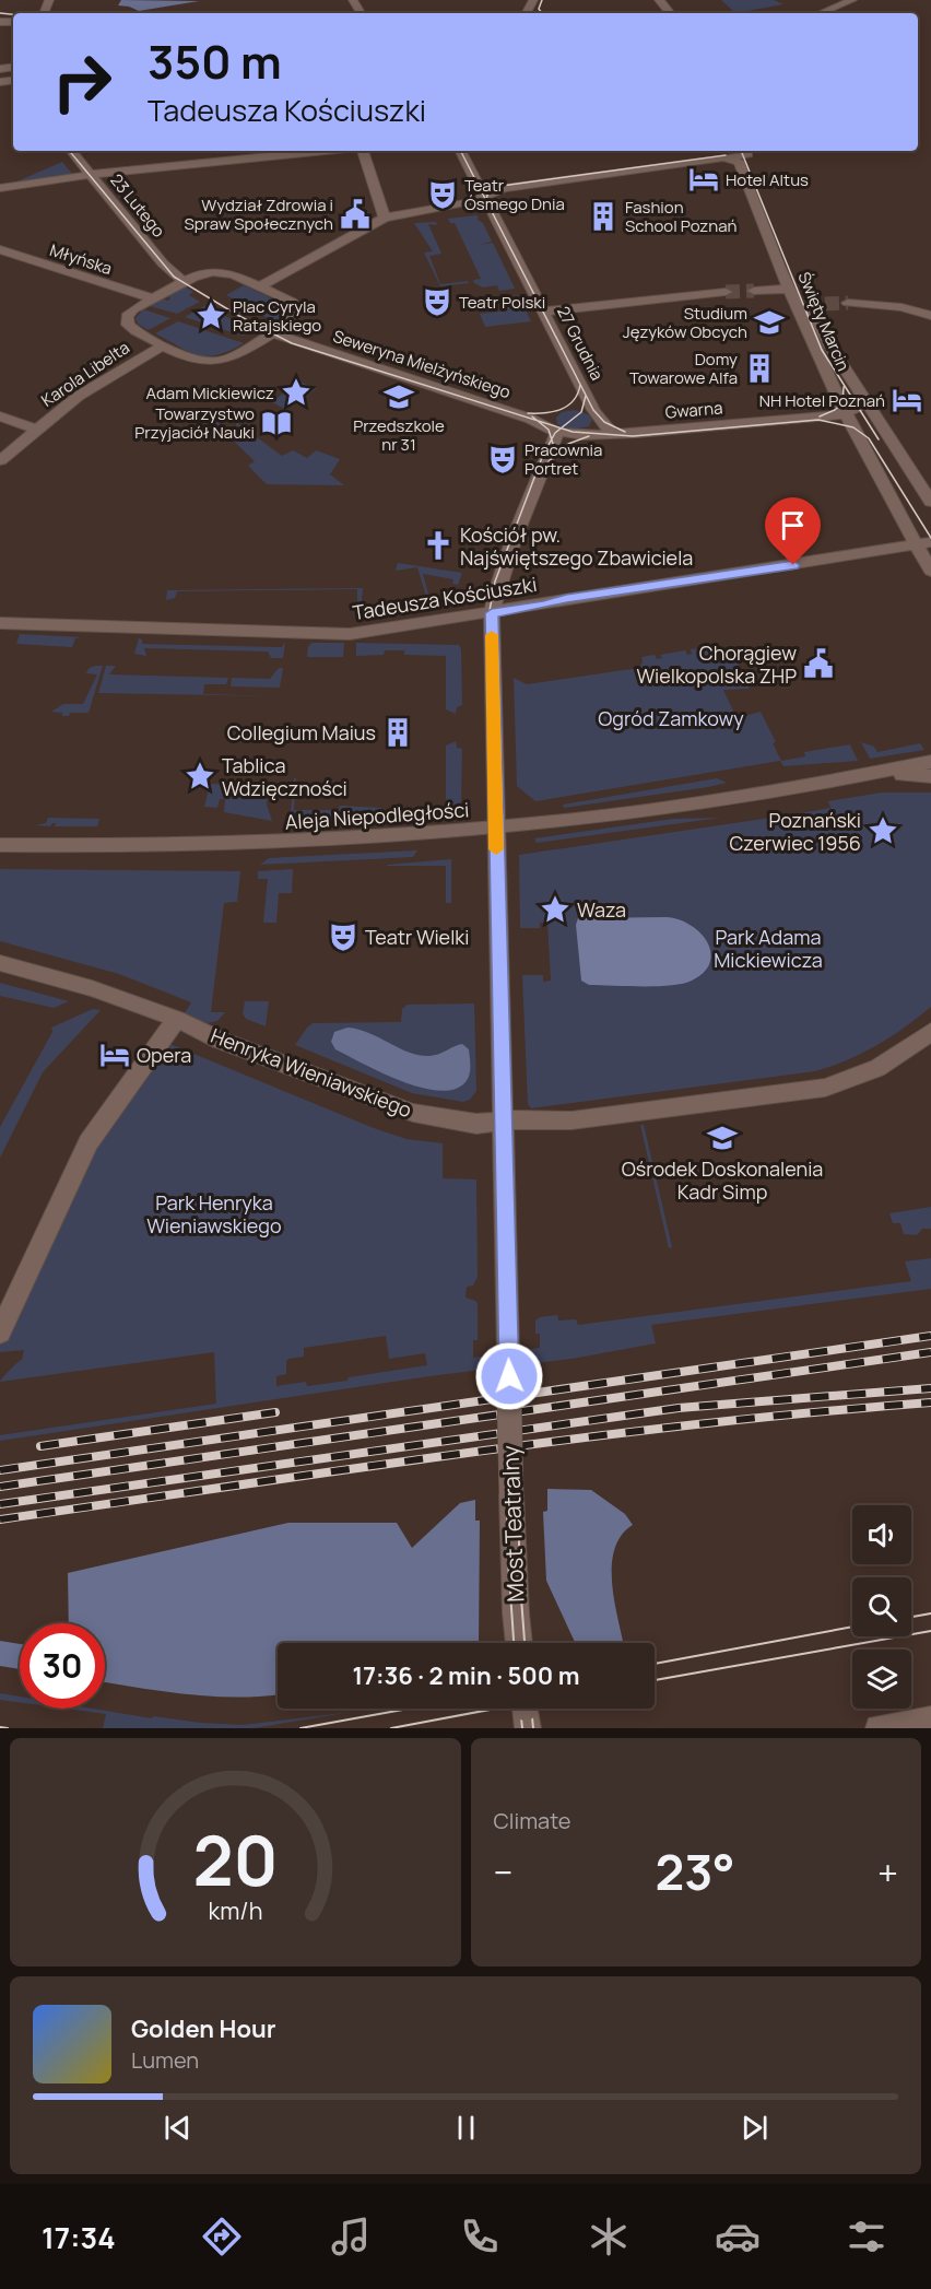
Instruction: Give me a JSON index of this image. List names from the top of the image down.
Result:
{
  "streets": {
    "street": [
      "23 Lutego",
      "Młyńska",
      "Święty Marcin",
      "27 Grudnia",
      "Seweryna Mielżyńskiego",
      "Karola Libelta",
      "Gwarna",
      "Tadeusza Kościuszki",
      "Aleja Niepodległości",
      "Henryka Wieniawskiego",
      "Most Teatralny"
    ]
  },
  "crossings": [
    ["Święty Marcin", "Gwarna"],
    ["Święty Marcin", "Tadeusza Kościuszki"],
    ["27 Grudnia", "Gwarna"],
    ["Seweryna Mielżyńskiego", "Gwarna"],
    ["Seweryna Mielżyńskiego", "Most Teatralny"],
    ["Gwarna", "Most Teatralny"],
    ["Tadeusza Kościuszki", "Most Teatralny"],
    ["Aleja Niepodległości", "Most Teatralny"],
    ["Henryka Wieniawskiego", "Most Teatralny"]
  ],
  "parks": ["Ogród Zamkowy", "Park Adama Mickiewicza", "Park Henryka Wieniawskiego"],
  "places": {
    "hotel": ["Hotel Altus", "NH Hotel Poznań", "Opera"],
    "theatre": [
      "Teatr Ósmego Dnia",
      "Teatr Polski",
      "Pracownia Portret",
      "Teatr Wielki"
    ],
    "public building": ["Wydział Zdrowia i Spraw Społecznych", "Chorągiew Wielkopolska ZHP"],
    "building": ["Fashion School Poznań", "Domy Towarowe Alfa", "Collegium Maius"],
    "place": [
      "Plac Cyryla Ratajskiego",
      "Adam Mickiewicz",
      "Tablica Wdzięczności",
      "Poznański Czerwiec 1956",
      "Waza"
    ],
    "school or university": ["Studium Języków Obcych", "Przedszkole nr 31", "Ośrodek Doskonalenia Kadr Simp"],
    "library": ["Towarzystwo Przyjaciół Nauki"],
    "church": ["Kościół pw. Najświętszego Zbawiciela"]
  },
  "page": {
    "turn": ["350 m", "Tadeusza Kościuszki"],
    "limit": "30",
    "trip": "17:36 · 2 min · 500 m",
    "tile": "Climate",
    "heat": ["−", "23°", "+"],
    "song": ["Golden Hour", "Lumen"],
    "tabs": "17:34",
    "gauge": ["20", "km/h"]
  }
}
